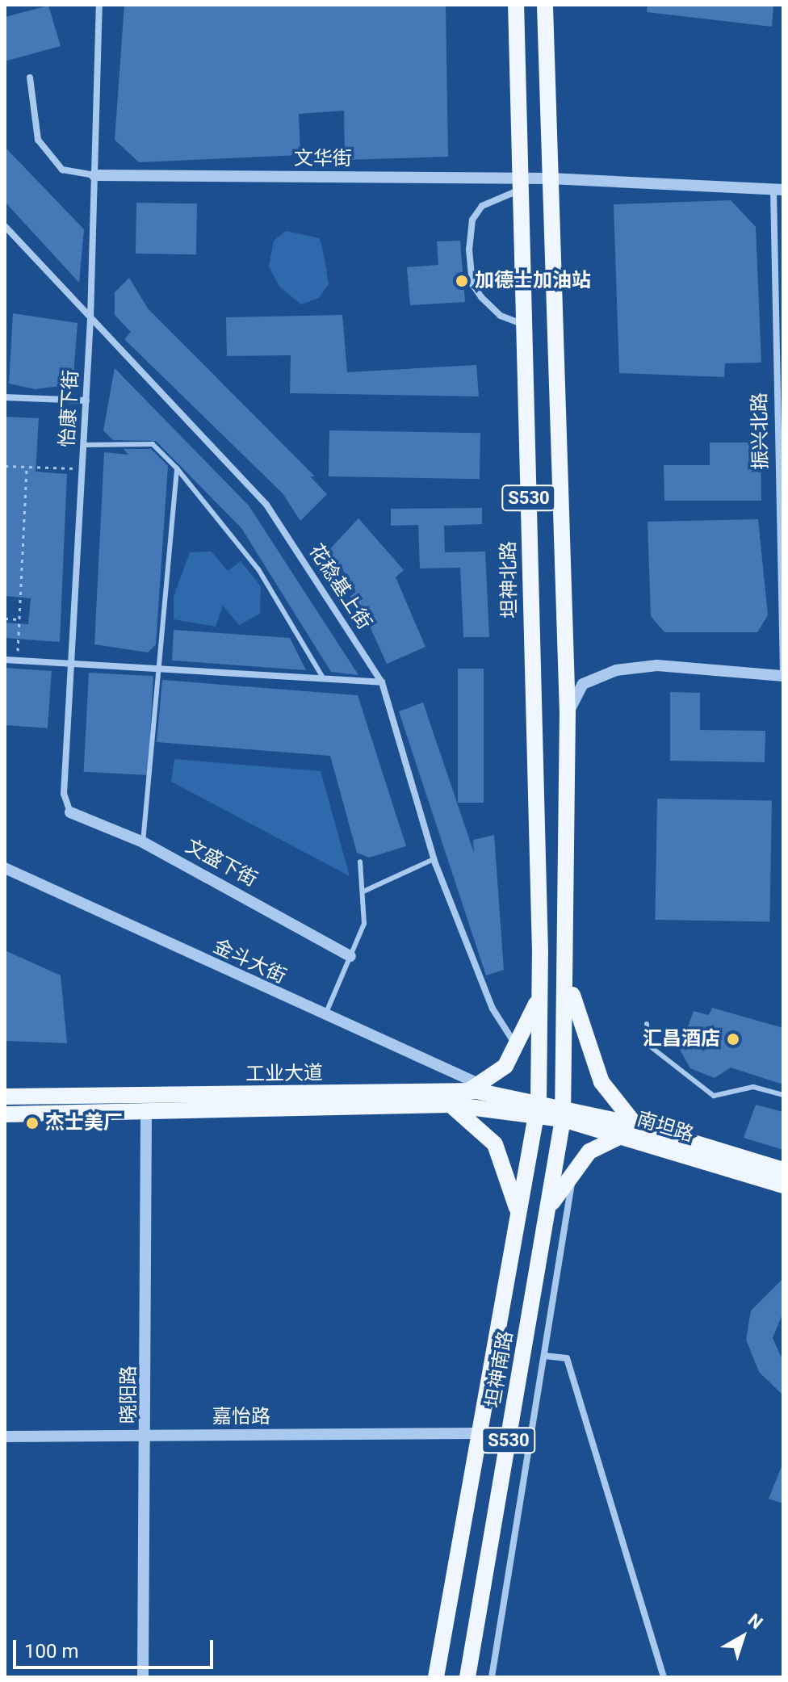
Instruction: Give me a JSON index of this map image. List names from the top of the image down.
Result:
{
  "streets": {
    "main road": [
      "S530",
      "坦神北路",
      "工业大道",
      "南坦路",
      "坦神南路"
    ],
    "street": [
      "文华街",
      "怡康下街",
      "振兴北路",
      "花稔基上街",
      "文盛下街",
      "金斗大街",
      "晓阳路",
      "嘉怡路"
    ]
  },
  "crossings": [
    ["文华街", "怡康下街"],
    ["文华街", "振兴北路"],
    ["文华街", "S530"],
    ["文华街", "坦神北路"],
    ["怡康下街", "花稔基上街"],
    ["怡康下街", "文盛下街"],
    ["S530", "南坦路"],
    ["S530", "坦神南路"],
    ["坦神北路", "工业大道"],
    ["坦神北路", "南坦路"],
    ["坦神北路", "坦神南路"],
    ["金斗大街", "工业大道"],
    ["工业大道", "南坦路"],
    ["工业大道", "坦神南路"],
    ["工业大道", "晓阳路"],
    ["南坦路", "坦神南路"],
    ["坦神南路", "嘉怡路"],
    ["晓阳路", "嘉怡路"]
  ],
  "places": ["加德士加油站", "汇昌酒店", "杰士美厂"],
  "scale_bar": "100 m",
  "north": "top right"
}
